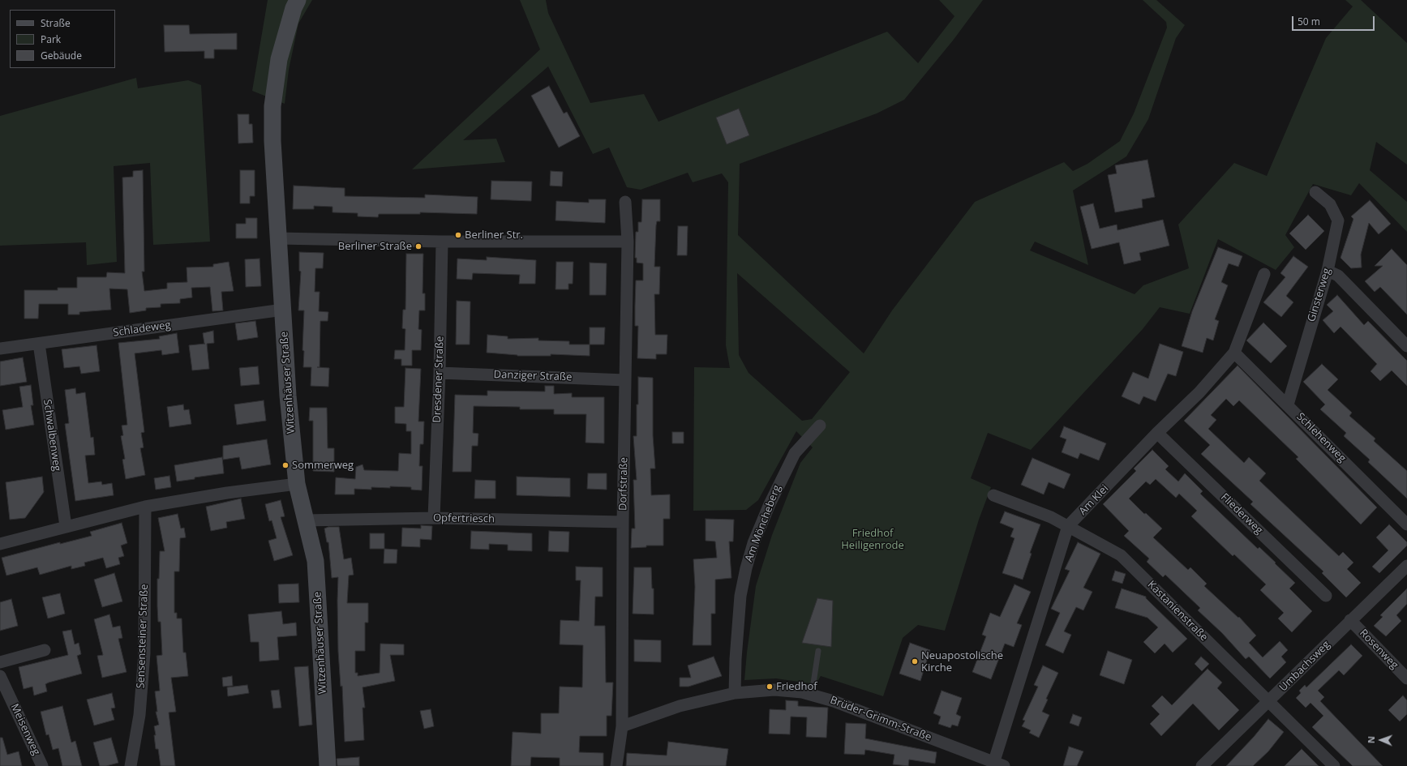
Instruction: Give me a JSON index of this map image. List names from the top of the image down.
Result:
{
  "streets": {
    "main road": ["Witzenhäuser Straße"],
    "street": [
      "Ginsterweg",
      "Schladeweg",
      "Danziger Straße",
      "Dresdener Straße",
      "Schwalbenweg",
      "Schlehenweg",
      "Dorfstraße",
      "Am Klei",
      "Fliederweg",
      "Opfertriesch",
      "Am Möncheberg",
      "Kastanienstraße",
      "Sensensteiner Straße",
      "Rosenweg",
      "Umbachsweg",
      "Brüder-Grimm-Straße",
      "Meisenweg"
    ]
  },
  "crossings": [
    ["Ginsterweg", "Schlehenweg"],
    ["Schladeweg", "Witzenhäuser Straße"],
    ["Schladeweg", "Schwalbenweg"],
    ["Danziger Straße", "Dresdener Straße"],
    ["Danziger Straße", "Dorfstraße"],
    ["Dresdener Straße", "Opfertriesch"],
    ["Witzenhäuser Straße", "Opfertriesch"],
    ["Schlehenweg", "Am Klei"],
    ["Dorfstraße", "Opfertriesch"],
    ["Dorfstraße", "Brüder-Grimm-Straße"],
    ["Am Klei", "Fliederweg"],
    ["Am Klei", "Kastanienstraße"],
    ["Am Klei", "Brüder-Grimm-Straße"],
    ["Am Möncheberg", "Brüder-Grimm-Straße"],
    ["Kastanienstraße", "Umbachsweg"],
    ["Rosenweg", "Umbachsweg"]
  ],
  "parks": ["Friedhof Heiligenrode"],
  "places": [
    "Berliner Str.",
    "Berliner Straße",
    "Sommerweg",
    "Neuapostolische Kirche",
    "Friedhof"
  ],
  "legend": ["Straße", "Park", "Gebäude"],
  "scale_bar": "50 m",
  "north": "left"
}
